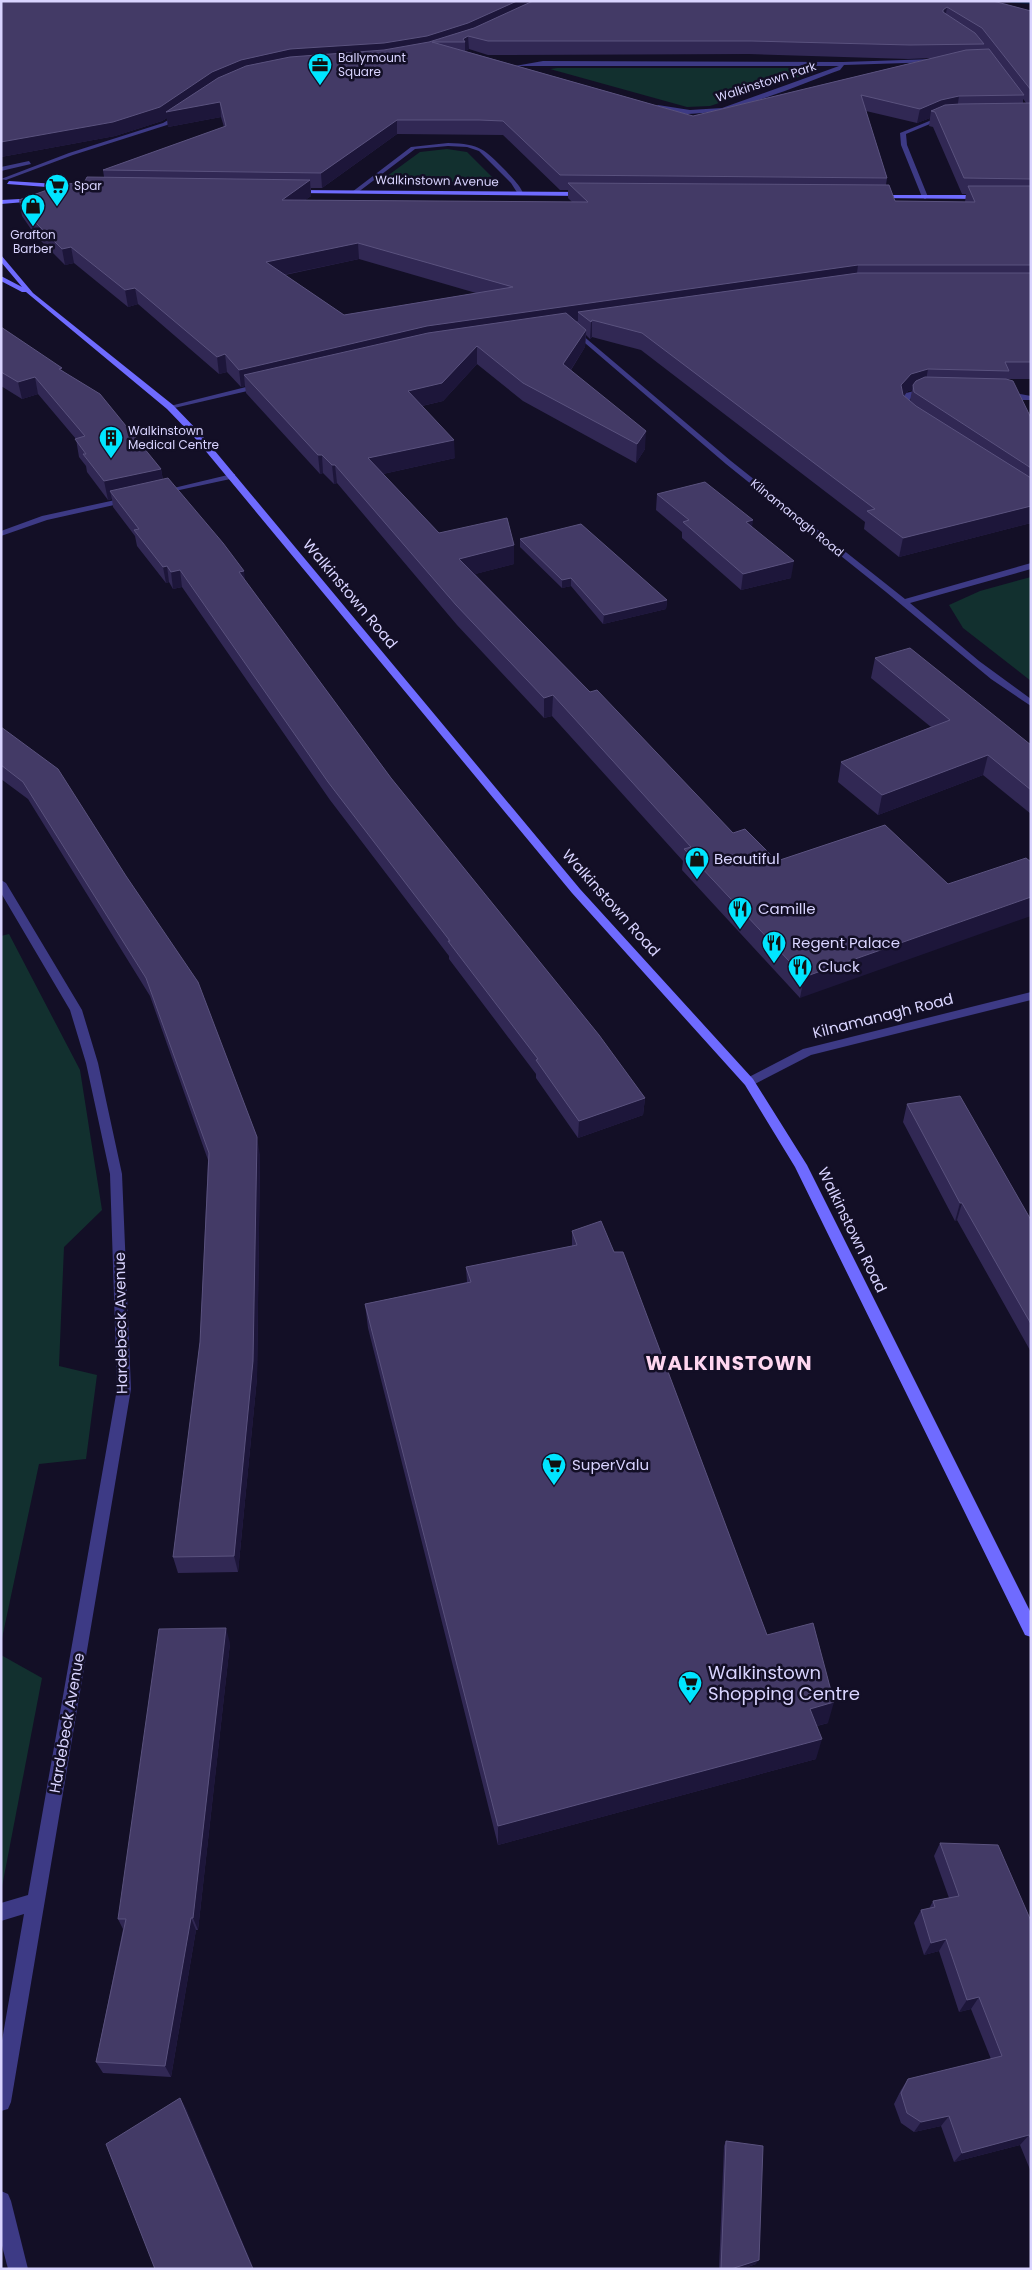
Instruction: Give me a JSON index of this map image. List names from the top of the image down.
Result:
{
  "streets": {
    "main road": ["Walkinstown Avenue", "Walkinstown Road"],
    "street": ["Walkinstown Park", "Kilnamanagh Road", "Hardebeck Avenue"]
  },
  "crossings": [
    ["Kilnamanagh Road", "Walkinstown Road"]
  ],
  "districts": ["WALKINSTOWN"],
  "places": {
    "office": ["Ballymount Square"],
    "supermarket": ["Spar", "SuperValu", "Walkinstown Shopping Centre"],
    "shop": ["Grafton Barber", "Beautiful"],
    "building": ["Walkinstown Medical Centre"],
    "restaurant": ["Camille", "Regent Palace", "Cluck"]
  }
}
